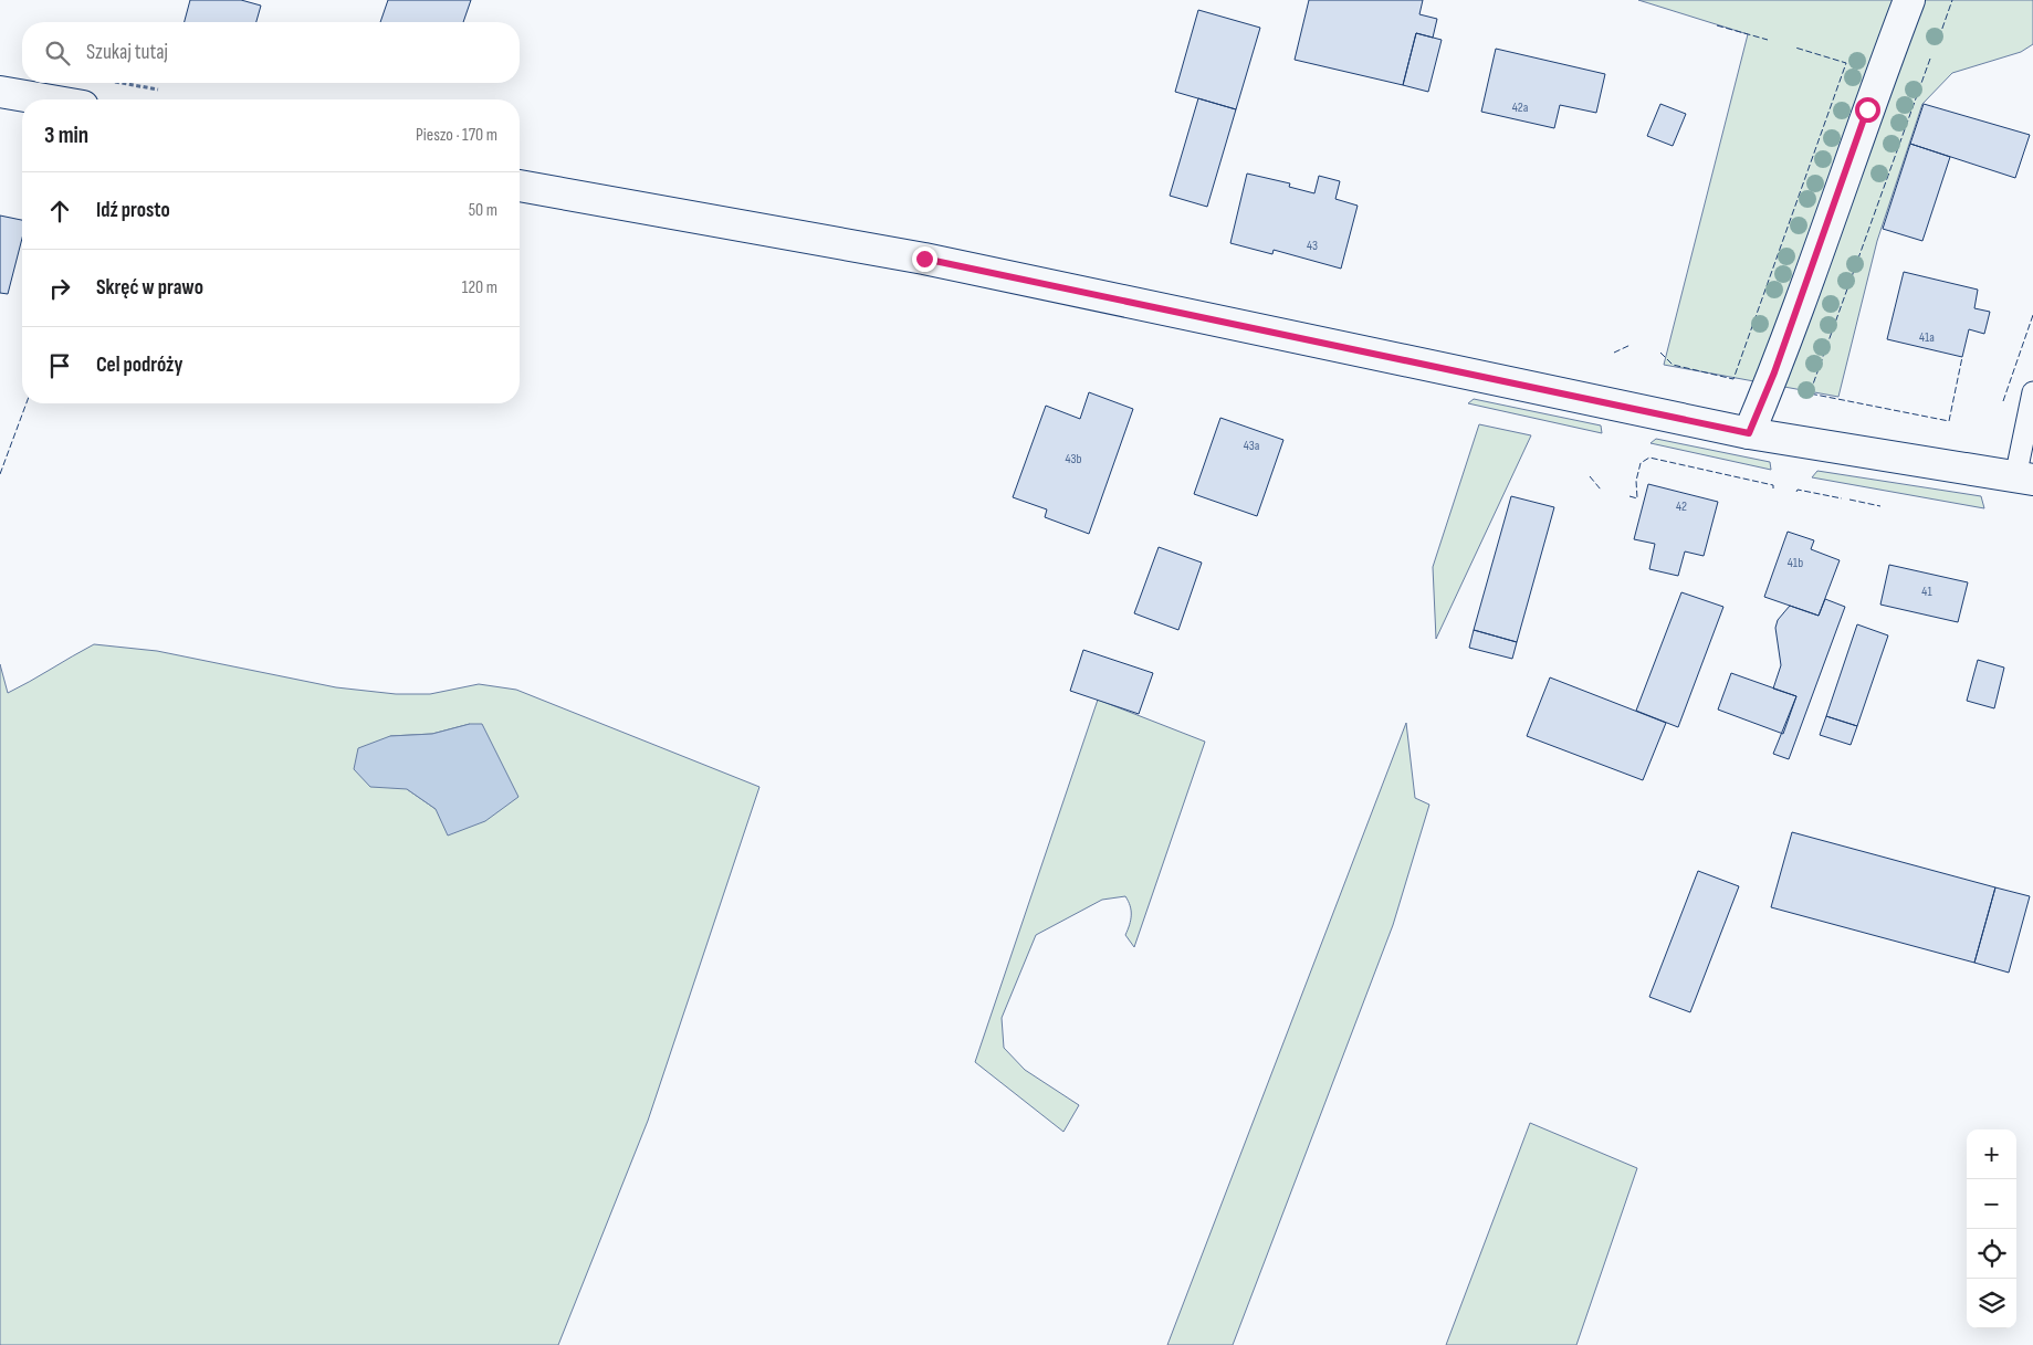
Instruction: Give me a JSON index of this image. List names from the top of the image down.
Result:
{
  "house_numbers": [
    "42a",
    "43",
    "41a",
    "43a",
    "43b",
    "42",
    "41b",
    "41"
  ],
  "page": {
    "search": "Szukaj tutaj",
    "heading": ["3 min", "Pieszo · 170 m"],
    "list": [
      ["Idź prosto", "50 m"],
      ["Skręć w prawo", "120 m"],
      "Cel podróży"
    ],
    "map_buttons": ["+", "−"]
  }
}
